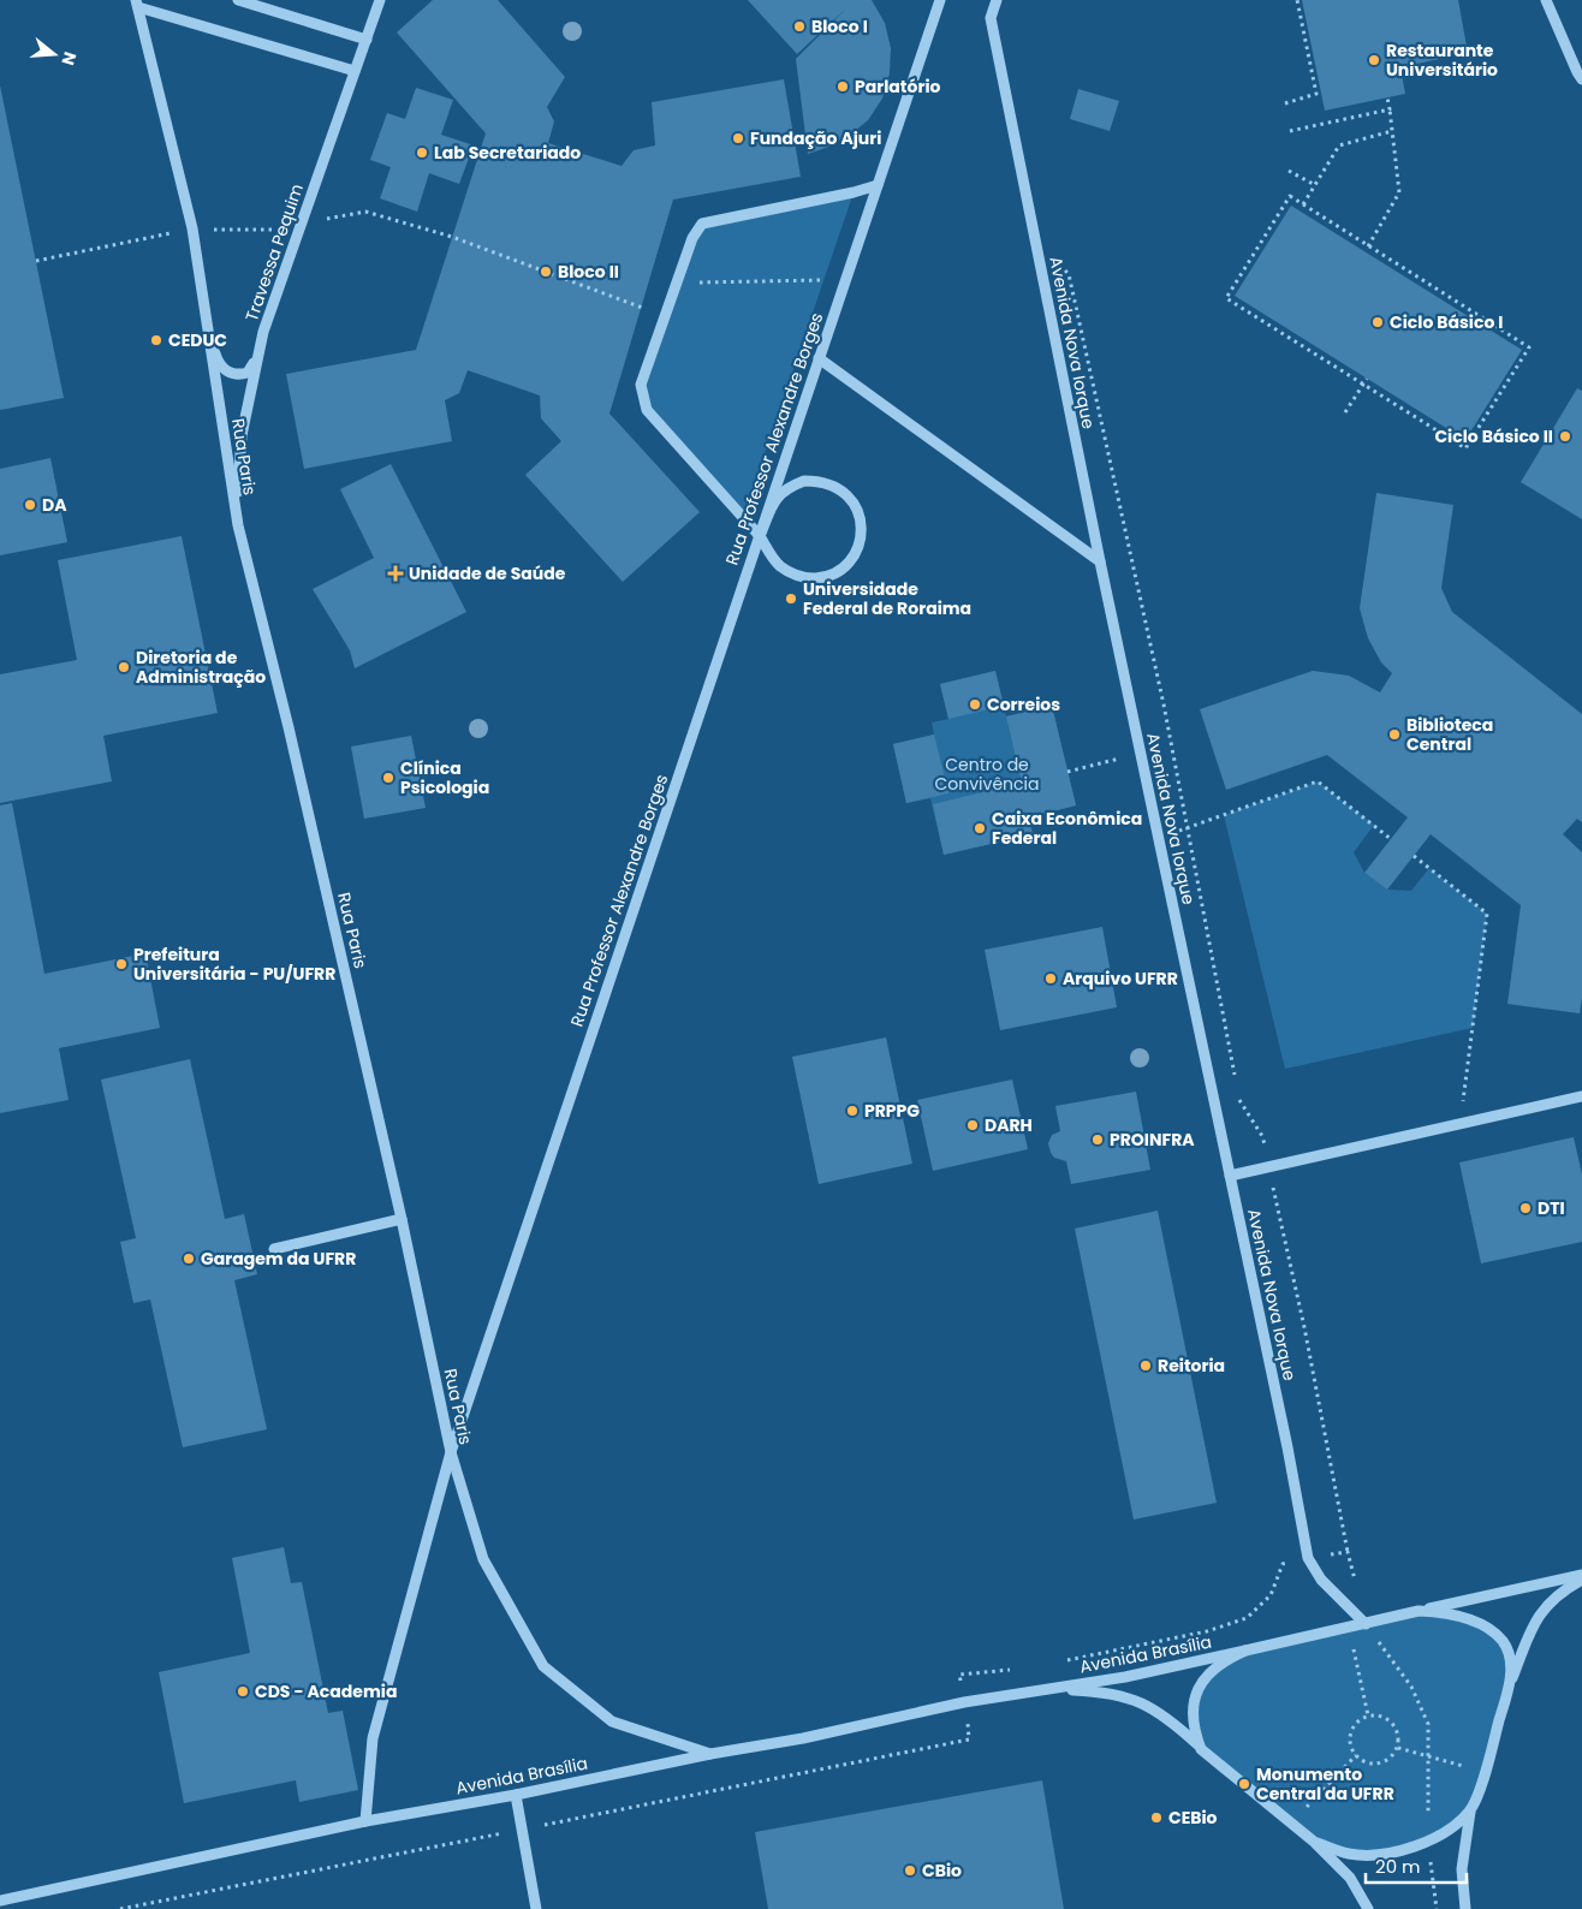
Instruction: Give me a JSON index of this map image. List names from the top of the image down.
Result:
{
  "streets": {
    "street": [
      "Travessa Pequim",
      "Avenida Nova Iorque",
      "Rua Professor Alexandre Borges",
      "Rua Paris",
      "Avenida Brasília"
    ]
  },
  "crossings": [
    ["Travessa Pequim", "Rua Paris"],
    ["Rua Professor Alexandre Borges", "Rua Paris"],
    ["Rua Professor Alexandre Borges", "Avenida Brasília"],
    ["Rua Paris", "Avenida Brasília"]
  ],
  "parks": ["Centro de Convivência"],
  "places": {
    "other": [
      "Bloco I",
      "Restaurante Universitário",
      "Parlatório",
      "Fundação Ajuri",
      "Lab Secretariado",
      "Bloco II",
      "Ciclo Básico I",
      "CEDUC",
      "Ciclo Básico II",
      "DA",
      "Universidade Federal de Roraima",
      "Diretoria de Administração",
      "Correios",
      "Biblioteca Central",
      "Clínica Psicologia",
      "Caixa Econômica Federal",
      "Prefeitura Universitária - PU/UFRR",
      "Arquivo UFRR",
      "PRPPG",
      "DARH",
      "PROINFRA",
      "DTI",
      "Garagem da UFRR",
      "Reitoria",
      "CDS - Academia",
      "Monumento Central da UFRR",
      "CEBio",
      "CBio"
    ],
    "health": ["Unidade de Saúde"]
  },
  "scale_bar": "20 m",
  "north": "right"
}
